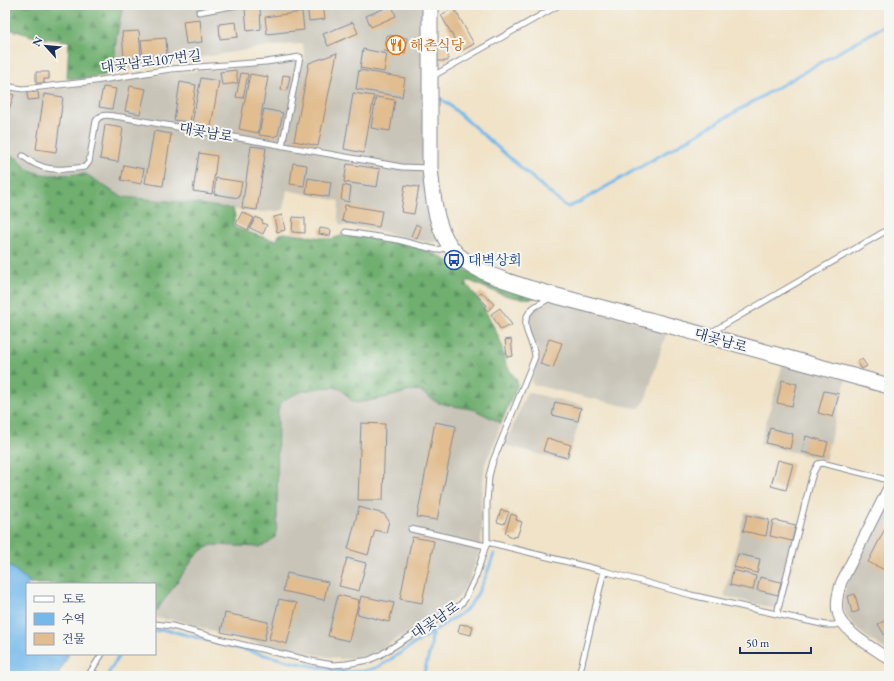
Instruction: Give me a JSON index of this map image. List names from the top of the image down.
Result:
{
  "streets": {
    "street": ["대곶남로"],
    "lane": ["대곶남로107번길"]
  },
  "crossings": [
    ["대곶남로107번길", "대곶남로"]
  ],
  "places": {
    "restaurant": ["해촌식당"],
    "bus stop": ["대벽상회"]
  },
  "legend": ["도로", "수역", "건물"],
  "scale_bar": "50 m",
  "north": "top left"
}
